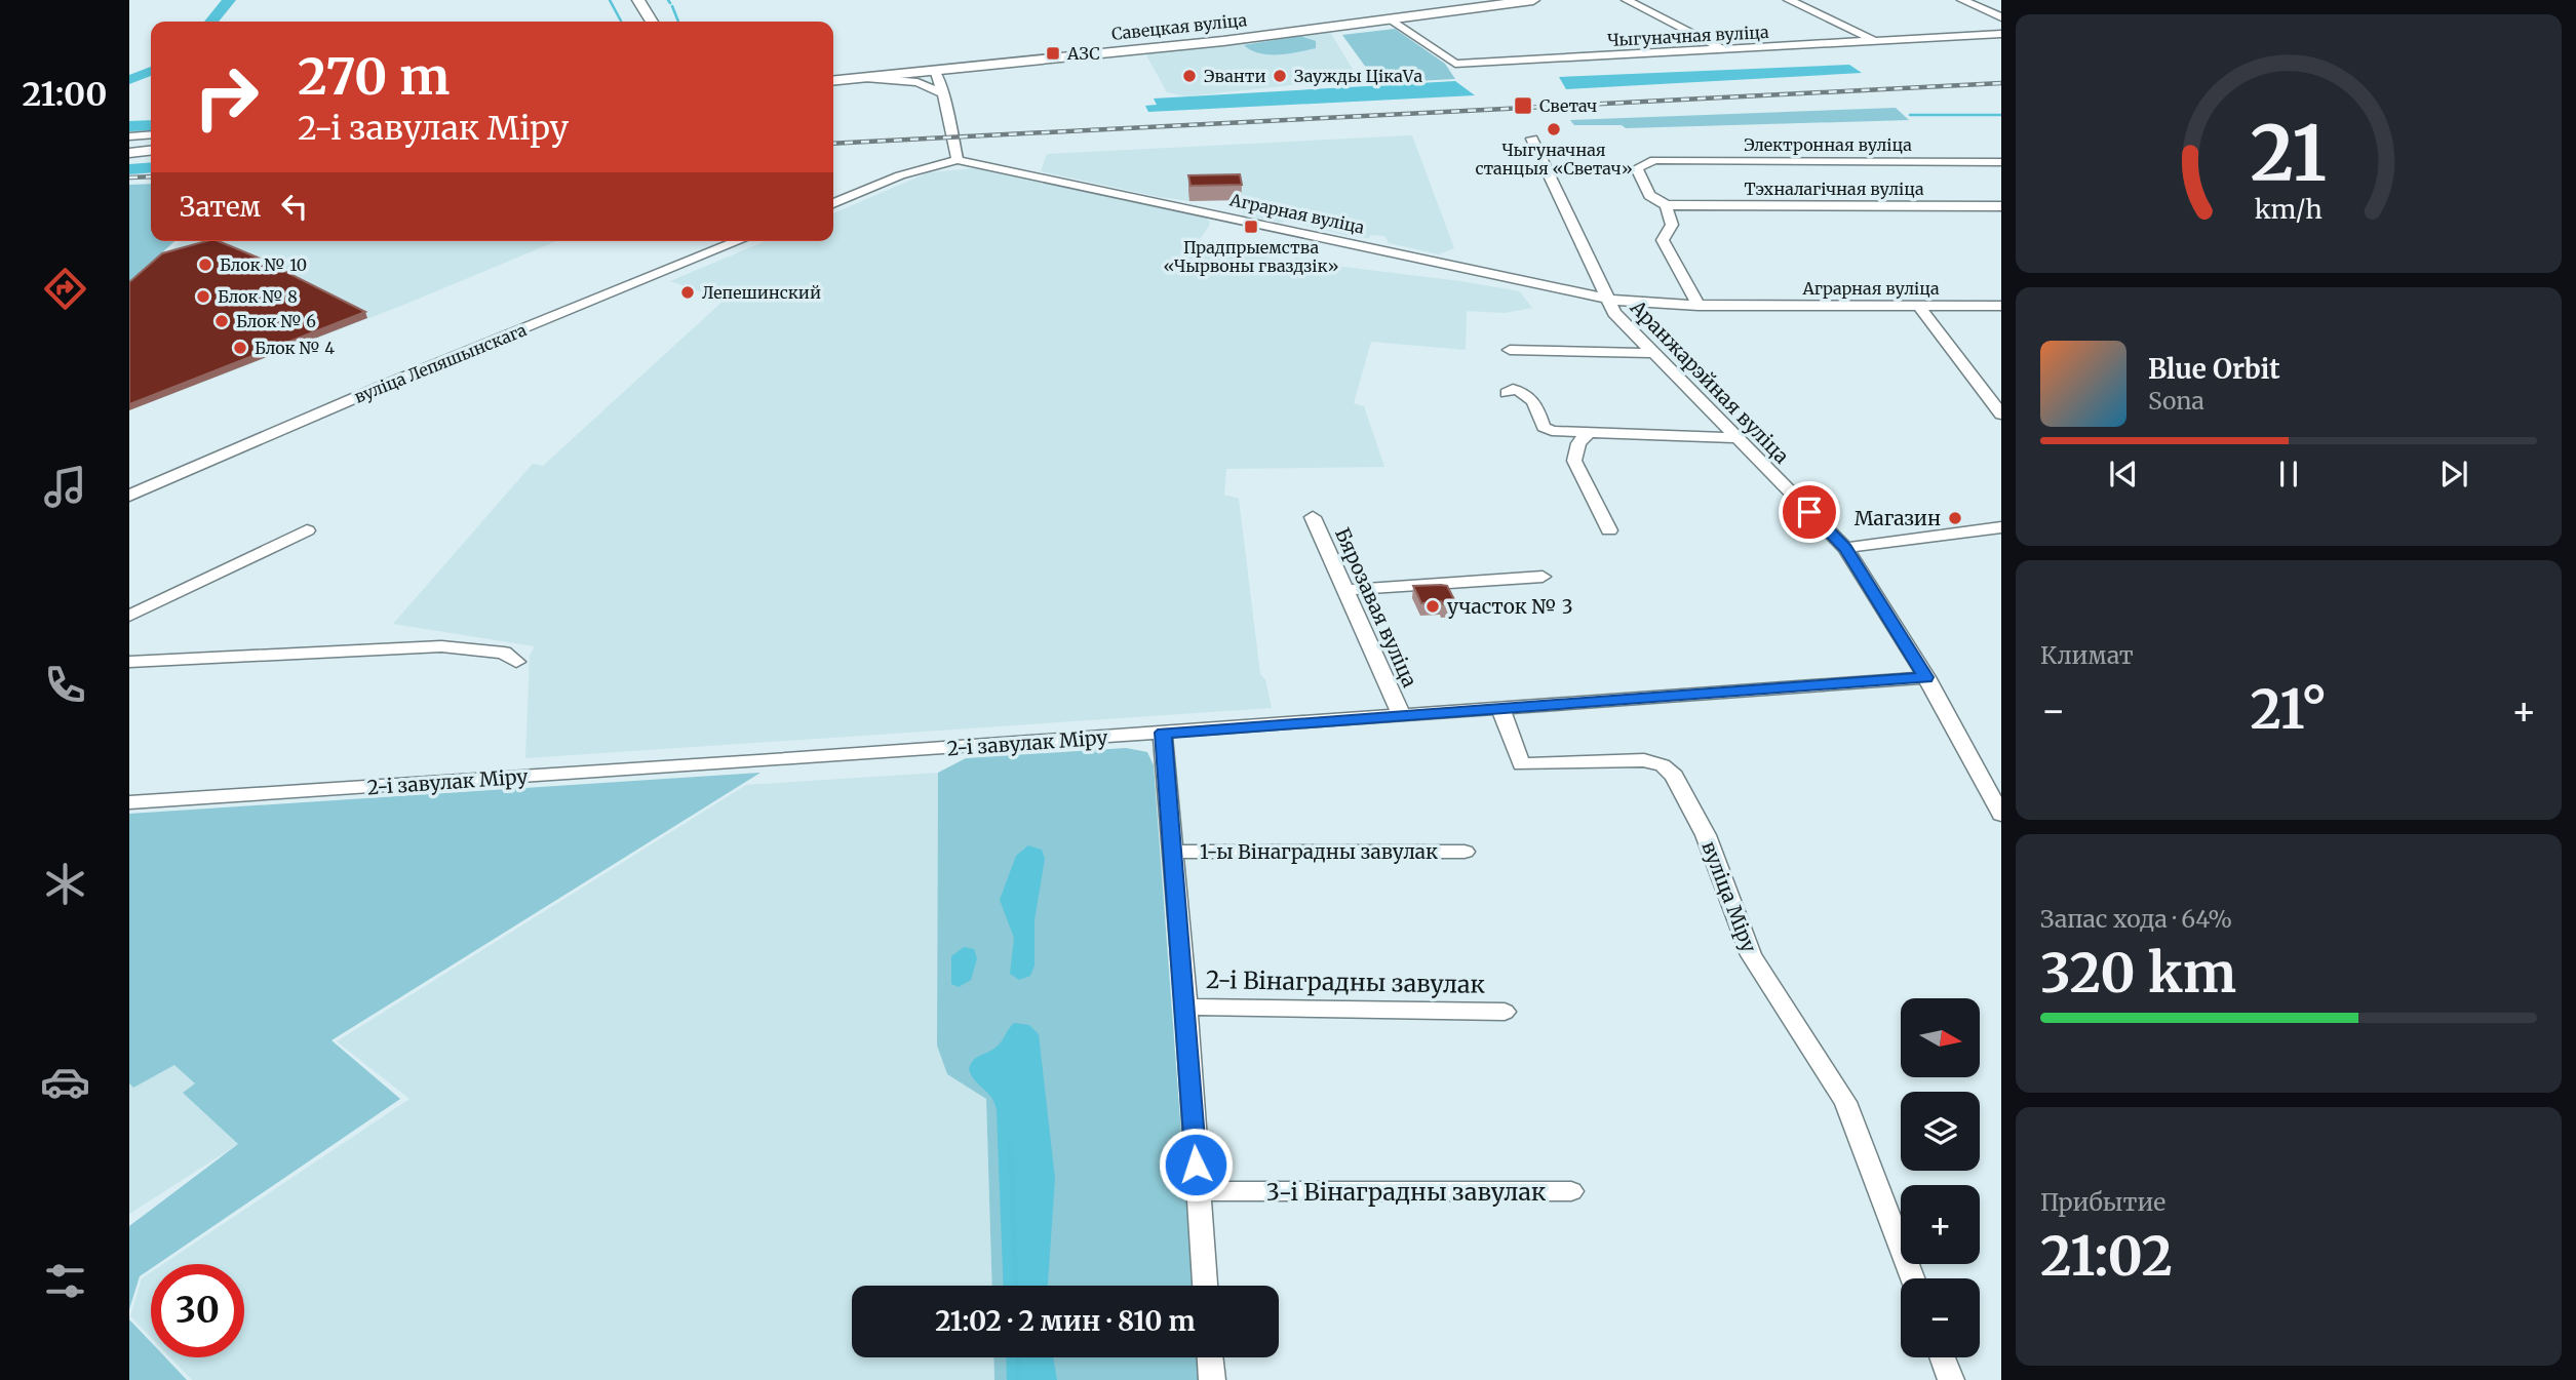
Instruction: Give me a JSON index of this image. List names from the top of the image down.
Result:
{
  "streets": {
    "main road": ["Савецкая вуліца"],
    "street": [
      "Чыгуначная вуліца",
      "Электронная вуліца",
      "Тэхналагічная вуліца",
      "Аграрная вуліца",
      "вуліца Лепяшынскага",
      "Аранжарэйная вуліца",
      "Бярозавая вуліца",
      "2-і завулак Міру",
      "1-ы Вінаградны завулак",
      "вуліца Міру",
      "2-і Вінаградны завулак",
      "3-і Вінаградны завулак"
    ]
  },
  "crossings": [
    ["Савецкая вуліца", "Чыгуначная вуліца"],
    ["Электронная вуліца", "Тэхналагічная вуліца"],
    ["Аграрная вуліца", "Аранжарэйная вуліца"],
    ["Аранжарэйная вуліца", "2-і завулак Міру"],
    ["Бярозавая вуліца", "2-і завулак Міру"],
    ["2-і завулак Міру", "вуліца Міру"]
  ],
  "places": {
    "transit": ["АЗС", "Светач", "Прадпрыемства «Чырвоны гваздзік»"],
    "other": [
      "Эванти",
      "Заужды ЦікаVа",
      "Чыгуначная станцыя «Светач»",
      "Блок № 10",
      "Лепешинский",
      "Блок № 8",
      "Блок № 6",
      "Блок № 4",
      "Магазин",
      "участок № 3"
    ]
  },
  "north": "right",
  "page": {
    "tabs": "21:00",
    "turn": ["270 m", "2-і завулак Міру"],
    "then": "Затем",
    "song": ["Blue Orbit", "Sona"],
    "tile": [
      "Климат",
      ["Запас хода · 64%", "320 km"],
      ["Прибытие", "21:02"]
    ],
    "heat": ["−", "21°", "+"],
    "map_buttons": ["+", "−"],
    "limit": "30",
    "trip": "21:02 · 2 мин · 810 m",
    "gauge": ["21", "km/h"]
  }
}
